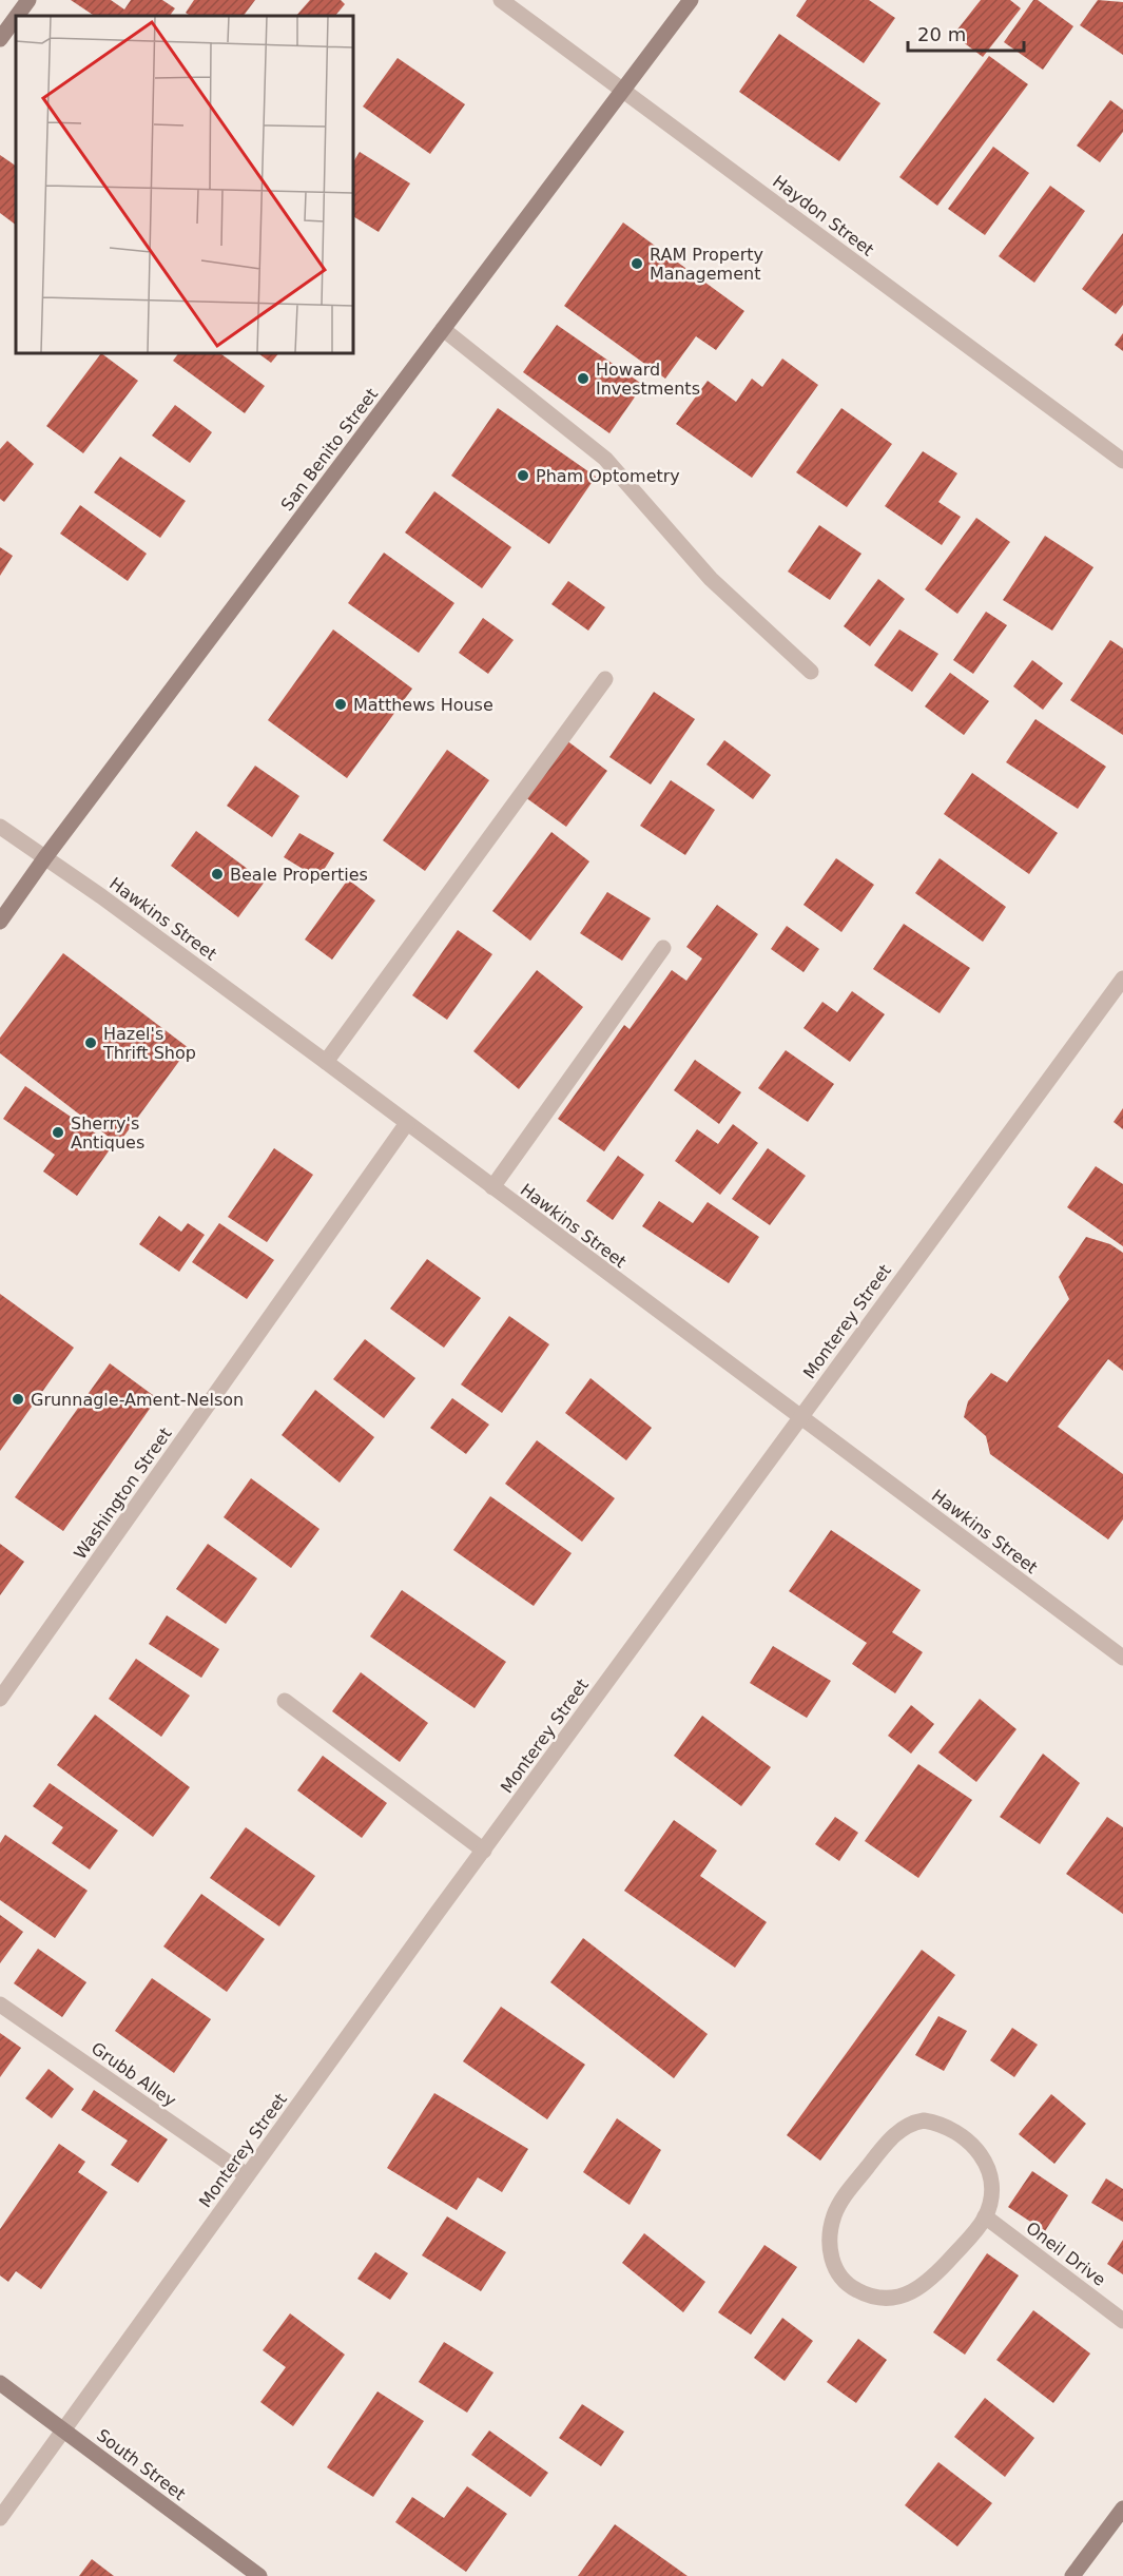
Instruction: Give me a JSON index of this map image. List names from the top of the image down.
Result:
{
  "streets": {
    "main road": ["San Benito Street", "South Street"],
    "street": [
      "Haydon Street",
      "Hawkins Street",
      "Monterey Street",
      "Washington Street",
      "Grubb Alley",
      "Oneil Drive"
    ]
  },
  "crossings": [
    ["Haydon Street", "San Benito Street"],
    ["San Benito Street", "Hawkins Street"],
    ["Hawkins Street", "Monterey Street"],
    ["Hawkins Street", "Washington Street"],
    ["Monterey Street", "Grubb Alley"],
    ["Monterey Street", "South Street"]
  ],
  "places": [
    "RAM Property Management",
    "Howard Investments",
    "Pham Optometry",
    "Matthews House",
    "Beale Properties",
    "Hazel's Thrift Shop",
    "Sherry's Antiques",
    "Grunnagle-Ament-Nelson"
  ],
  "scale_bar": "20 m"
}
